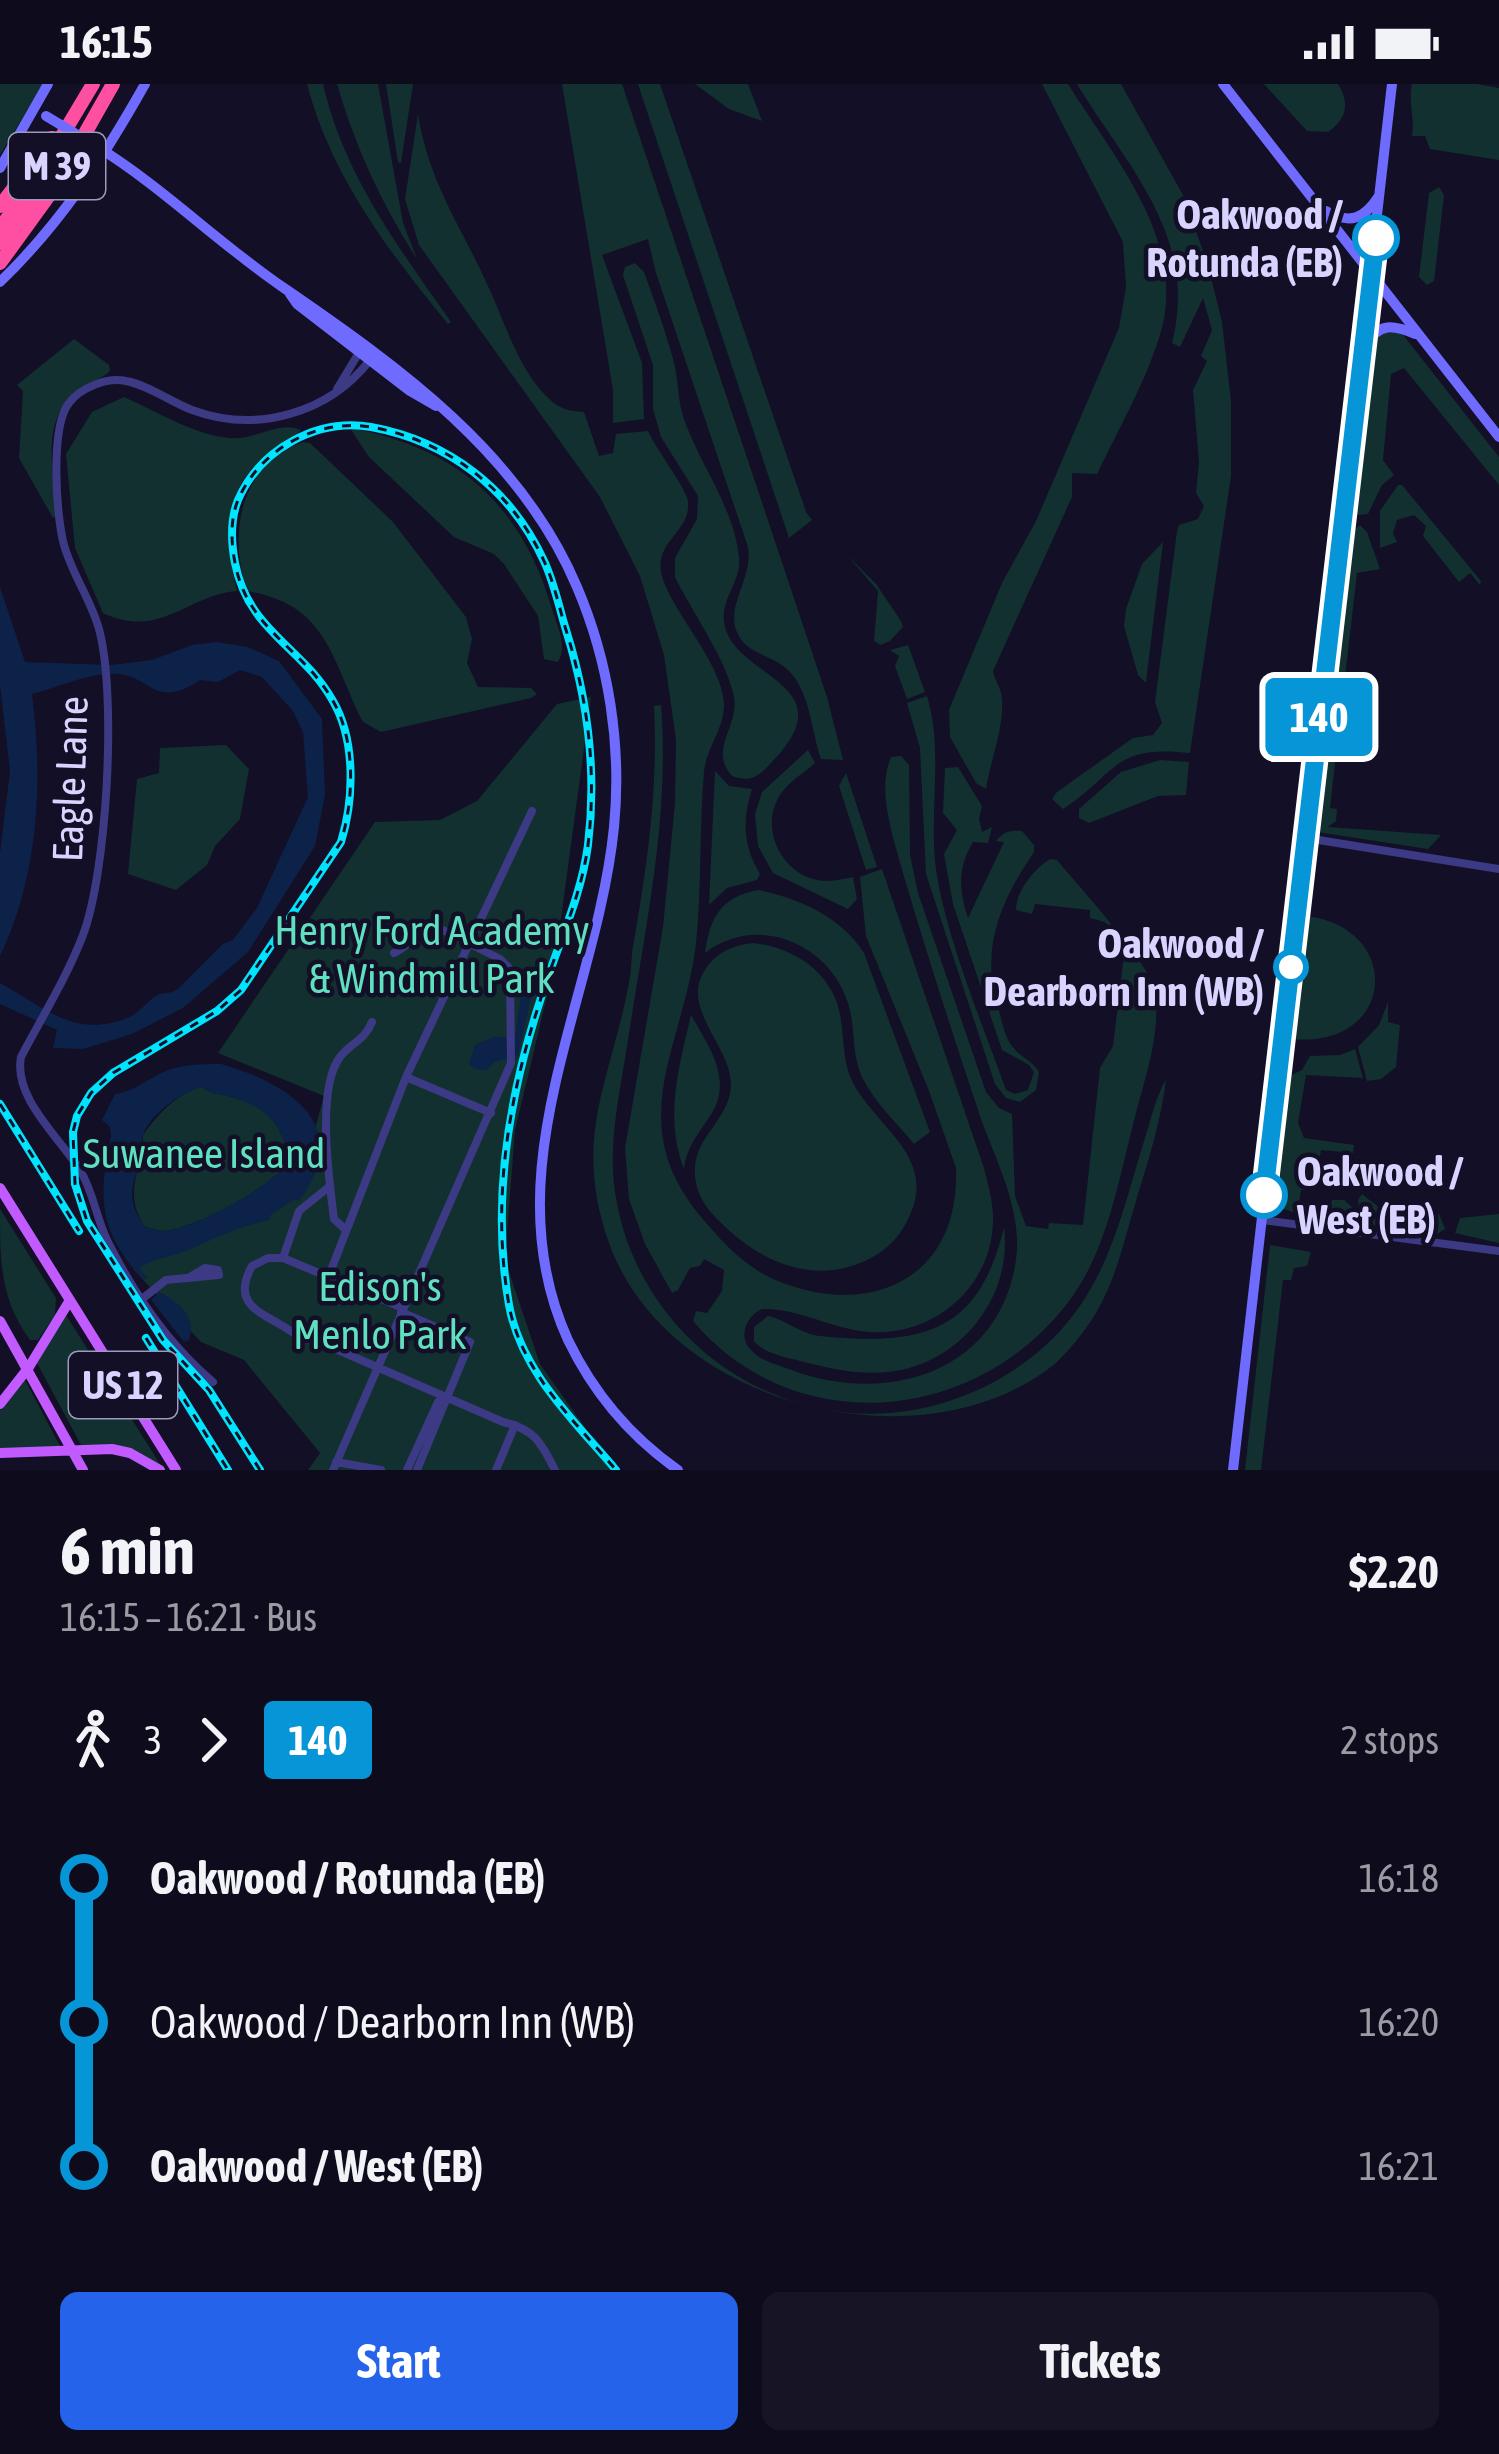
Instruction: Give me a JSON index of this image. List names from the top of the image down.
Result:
{
  "streets": {
    "highway": ["M 39"],
    "main road": ["US 12"],
    "street": ["Eagle Lane"]
  },
  "parks": ["Henry Ford Academy & Windmill Park", "Suwanee Island", "Edison's Menlo Park"],
  "places": ["Oakwood / Rotunda (EB)", "Oakwood / Dearborn Inn (WB)", "Oakwood / West (EB)"],
  "lines": ["bus line 140"],
  "page": {
    "status": "16:15",
    "on_map": "140",
    "heading": ["6 min", "16:15 – 16:21 · Bus", "$2.20"],
    "legs": ["3", "140", "2 stops"],
    "list": [
      {
        "name": "Oakwood / Rotunda (EB)",
        "value": "16:18"
      },
      {
        "name": "Oakwood / Dearborn Inn (WB)",
        "value": "16:20"
      },
      {
        "name": "Oakwood / West (EB)",
        "value": "16:21"
      }
    ],
    "buttons": ["Start", "Tickets"]
  }
}
